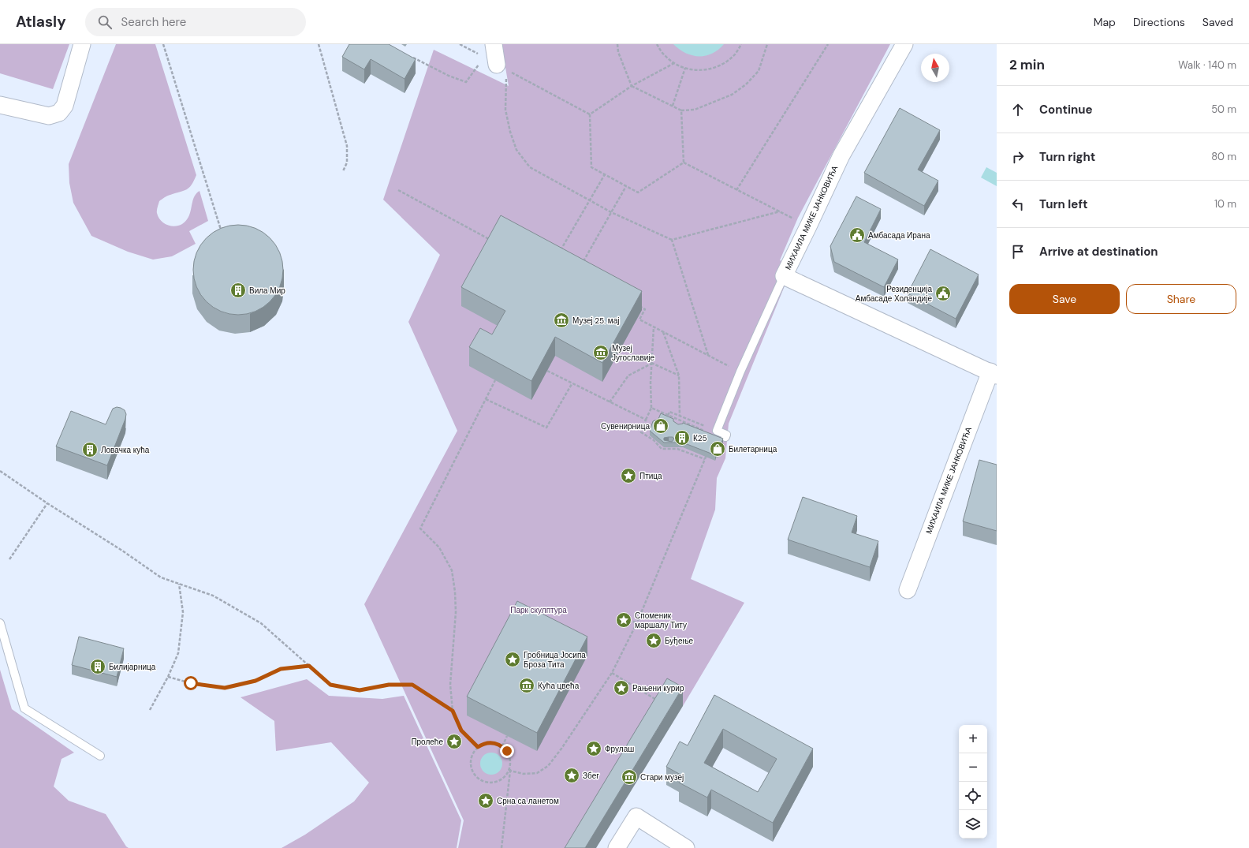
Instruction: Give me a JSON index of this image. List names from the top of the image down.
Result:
{
  "streets": {
    "street": ["МИХАИЛА МИКЕ ЈАНКОВИЋА"]
  },
  "parks": ["Парк скулптура"],
  "places": {
    "public building": ["Амбасада Ирана", "Резиденција Амбасаде Холандије"],
    "building": [
      "Вила Мир",
      "К25",
      "Ловачка кућа",
      "Билијарница"
    ],
    "museum": [
      "Музеј 25. мај",
      "Музеј Југославије",
      "Кућа цвећа",
      "Стари музеј"
    ],
    "shop": ["Сувенирница", "Билетарница"],
    "place": [
      "Птица",
      "Споменик маршалу Титу",
      "Буђење",
      "Гробница Јосипа Броза Тита",
      "Рањени курир",
      "Пролеће",
      "Фрулаш",
      "Збег",
      "Срна са ланетом"
    ]
  },
  "north": "top",
  "page": {
    "header": "Atlasly",
    "search": "Search here",
    "nav": ["Map", "Directions", "Saved"],
    "heading": ["2 min", "Walk · 140 m"],
    "list": [
      ["Continue", "50 m"],
      ["Turn right", "80 m"],
      ["Turn left", "10 m"],
      "Arrive at destination"
    ],
    "buttons": ["Save", "Share"],
    "map_buttons": ["+", "−"]
  }
}
